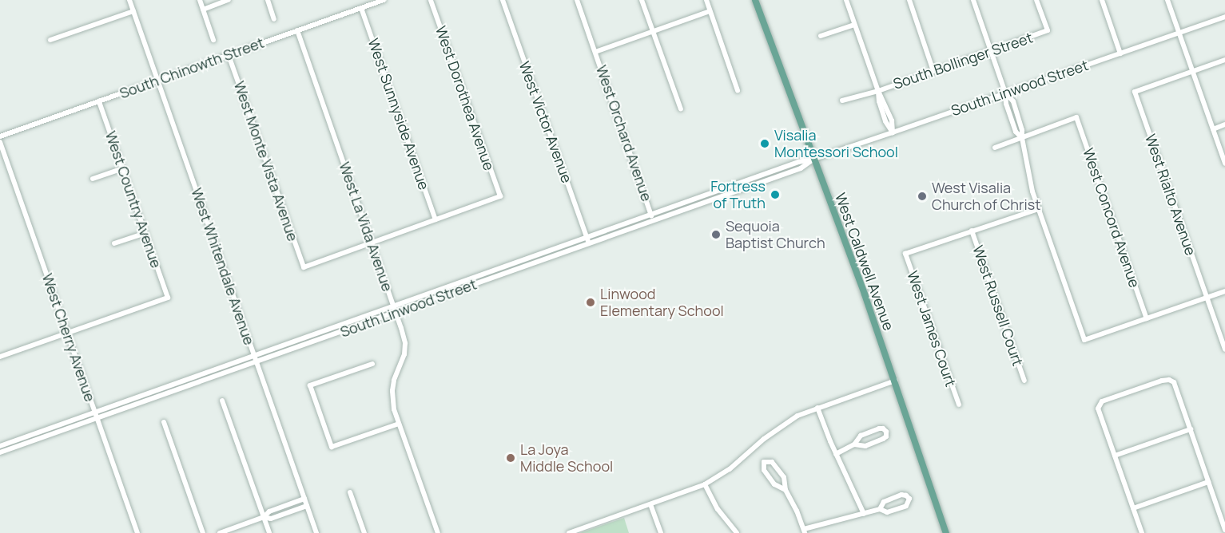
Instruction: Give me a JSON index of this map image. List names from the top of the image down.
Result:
{
  "streets": {
    "main road": ["West Caldwell Avenue"],
    "street": [
      "South Bollinger Street",
      "South Chinowth Street",
      "South Linwood Street",
      "West Dorothea Avenue",
      "West Sunnyside Avenue",
      "West Victor Avenue",
      "West Orchard Avenue",
      "West Monte Vista Avenue",
      "West Rialto Avenue",
      "West Country Avenue",
      "West Concord Avenue",
      "West La Vida Avenue",
      "West Whitendale Avenue",
      "West Russell Court",
      "West James Court",
      "West Cherry Avenue"
    ]
  },
  "crossings": [
    ["South Chinowth Street", "West Sunnyside Avenue"],
    ["South Chinowth Street", "West Monte Vista Avenue"],
    ["South Chinowth Street", "West Country Avenue"],
    ["South Chinowth Street", "West La Vida Avenue"],
    ["South Chinowth Street", "West Whitendale Avenue"],
    ["South Linwood Street", "West Victor Avenue"],
    ["South Linwood Street", "West Orchard Avenue"],
    ["South Linwood Street", "West La Vida Avenue"],
    ["South Linwood Street", "West Caldwell Avenue"],
    ["South Linwood Street", "West Whitendale Avenue"],
    ["South Linwood Street", "West Cherry Avenue"],
    ["West Dorothea Avenue", "West Sunnyside Avenue"],
    ["West Monte Vista Avenue", "West La Vida Avenue"],
    ["West Country Avenue", "West Cherry Avenue"],
    ["West Russell Court", "West James Court"]
  ],
  "places": [
    "Visalia Montessori School",
    "Fortress of Truth",
    "West Visalia Church of Christ",
    "Sequoia Baptist Church",
    "Linwood Elementary School",
    "La Joya Middle School"
  ]
}
